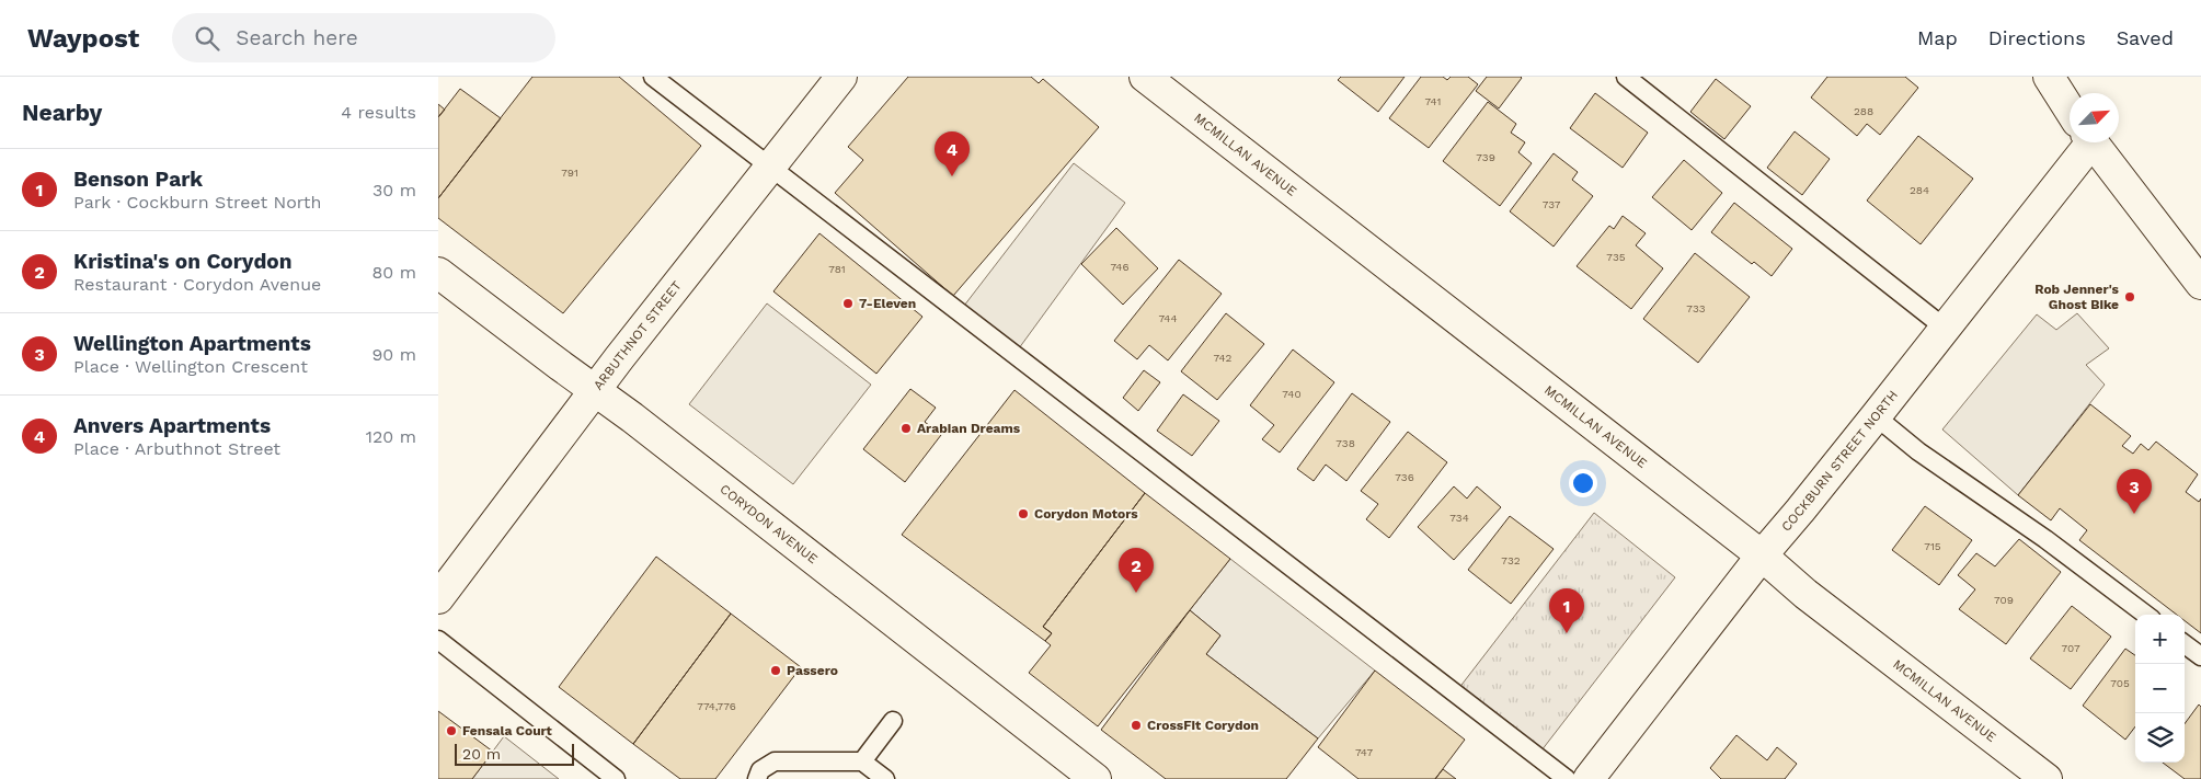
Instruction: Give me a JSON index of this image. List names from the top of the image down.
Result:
{
  "streets": {
    "street": [
      "MCMILLAN AVENUE",
      "ARBUTHNOT STREET",
      "COCKBURN STREET NORTH",
      "CORYDON AVENUE"
    ]
  },
  "crossings": [
    ["MCMILLAN AVENUE", "COCKBURN STREET NORTH"],
    ["ARBUTHNOT STREET", "CORYDON AVENUE"]
  ],
  "places": [
    "Rob Jenner's Ghost Bike",
    "7-Eleven",
    "Arabian Dreams",
    "Corydon Motors",
    "Passero",
    "CrossFit Corydon",
    "Fensala Court"
  ],
  "house_numbers": [
    "741",
    "288",
    "739",
    "791",
    "284",
    "737",
    "735",
    "746",
    "781",
    "733",
    "744",
    "742",
    "740",
    "738",
    "736",
    "734",
    "715",
    "732",
    "709",
    "707",
    "705",
    "774,776",
    "747"
  ],
  "scale_bar": "20 m",
  "north": "top right",
  "page": {
    "header": "Waypost",
    "search": "Search here",
    "nav": ["Map", "Directions", "Saved"],
    "heading": ["Nearby", "4 results"],
    "pins": [
      "4",
      "3",
      "2",
      "1"
    ],
    "list": [
      {
        "mark": "1",
        "name": "Benson Park",
        "note": "Park · Cockburn Street North",
        "value": "30 m"
      },
      {
        "mark": "2",
        "name": "Kristina's on Corydon",
        "note": "Restaurant · Corydon Avenue",
        "value": "80 m"
      },
      {
        "mark": "3",
        "name": "Wellington Apartments",
        "note": "Place · Wellington Crescent",
        "value": "90 m"
      },
      {
        "mark": "4",
        "name": "Anvers Apartments",
        "note": "Place · Arbuthnot Street",
        "value": "120 m"
      }
    ],
    "map_buttons": ["+", "−"],
    "scale": "20 m"
  }
}
